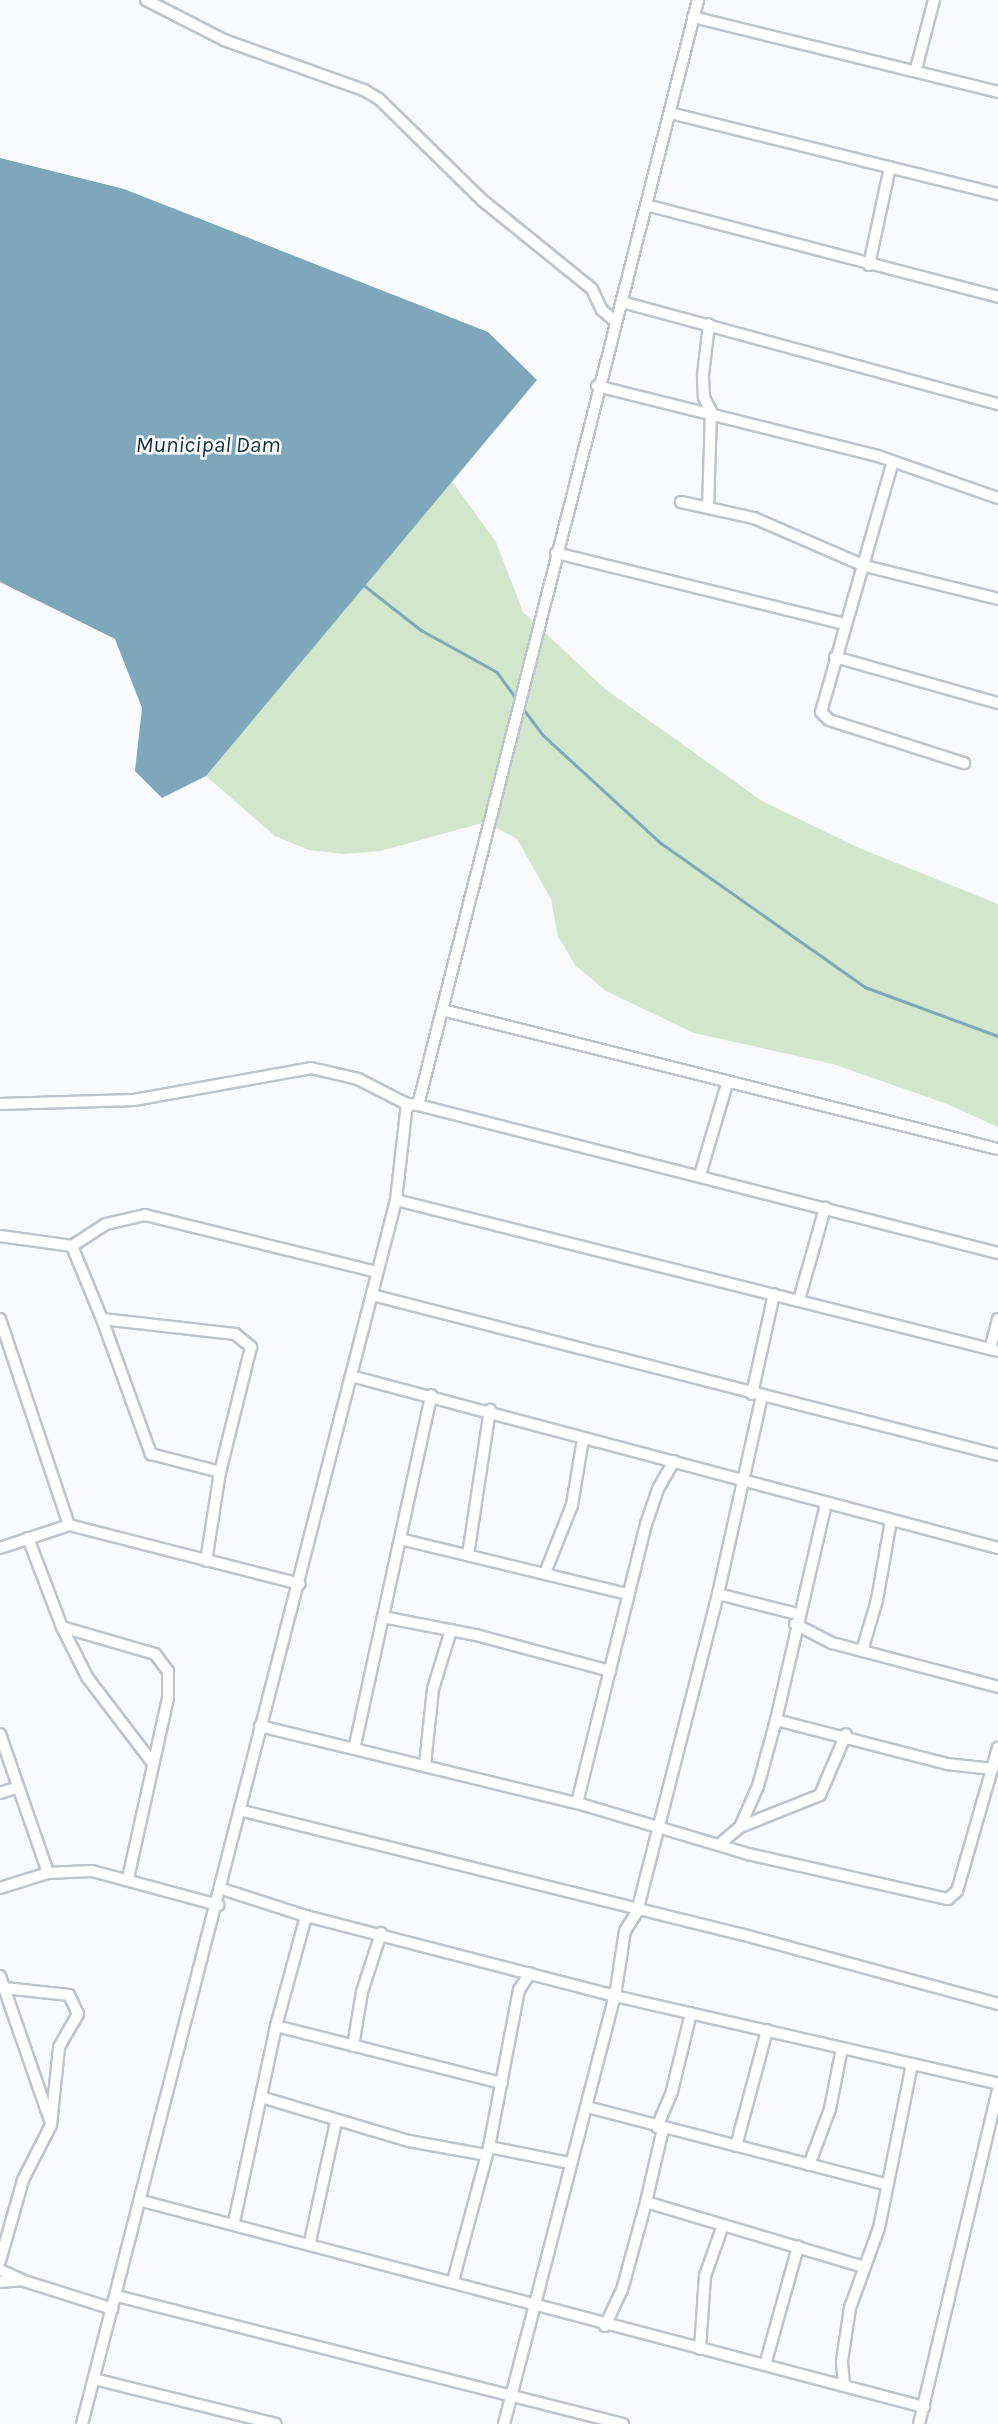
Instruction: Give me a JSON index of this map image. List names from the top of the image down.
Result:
{
  "water": ["Municipal Dam"]
}
